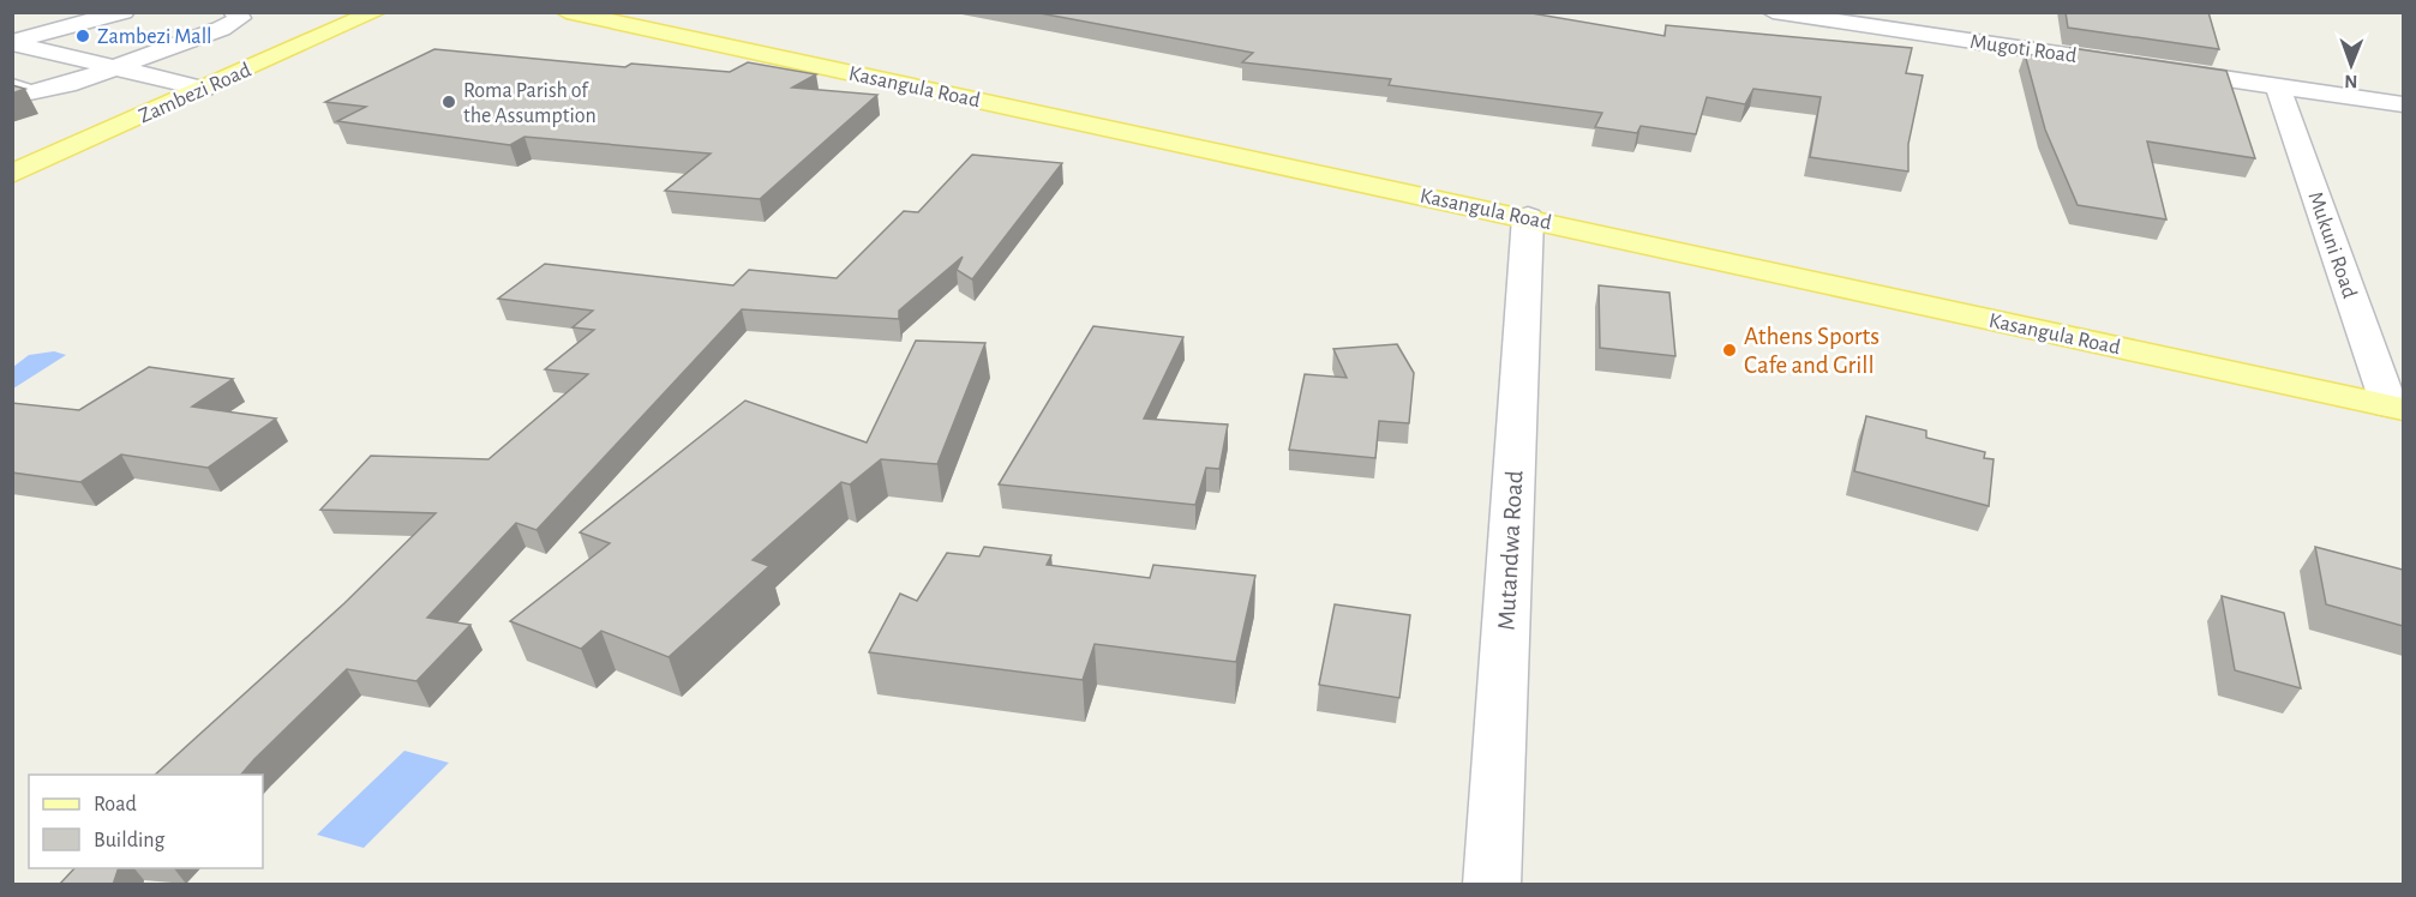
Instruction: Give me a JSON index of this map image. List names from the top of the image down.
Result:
{
  "streets": {
    "main road": ["Kasangula Road", "Zambezi Road"],
    "street": ["Mugoti Road", "Mukuni Road", "Mutandwa Road"]
  },
  "crossings": [
    ["Mugoti Road", "Mukuni Road"],
    ["Kasangula Road", "Mukuni Road"],
    ["Kasangula Road", "Mutandwa Road"]
  ],
  "places": ["Zambezi Mall", "Roma Parish of the Assumption", "Athens Sports Cafe and Grill"],
  "legend": ["Road", "Building"],
  "north": "bottom"
}
